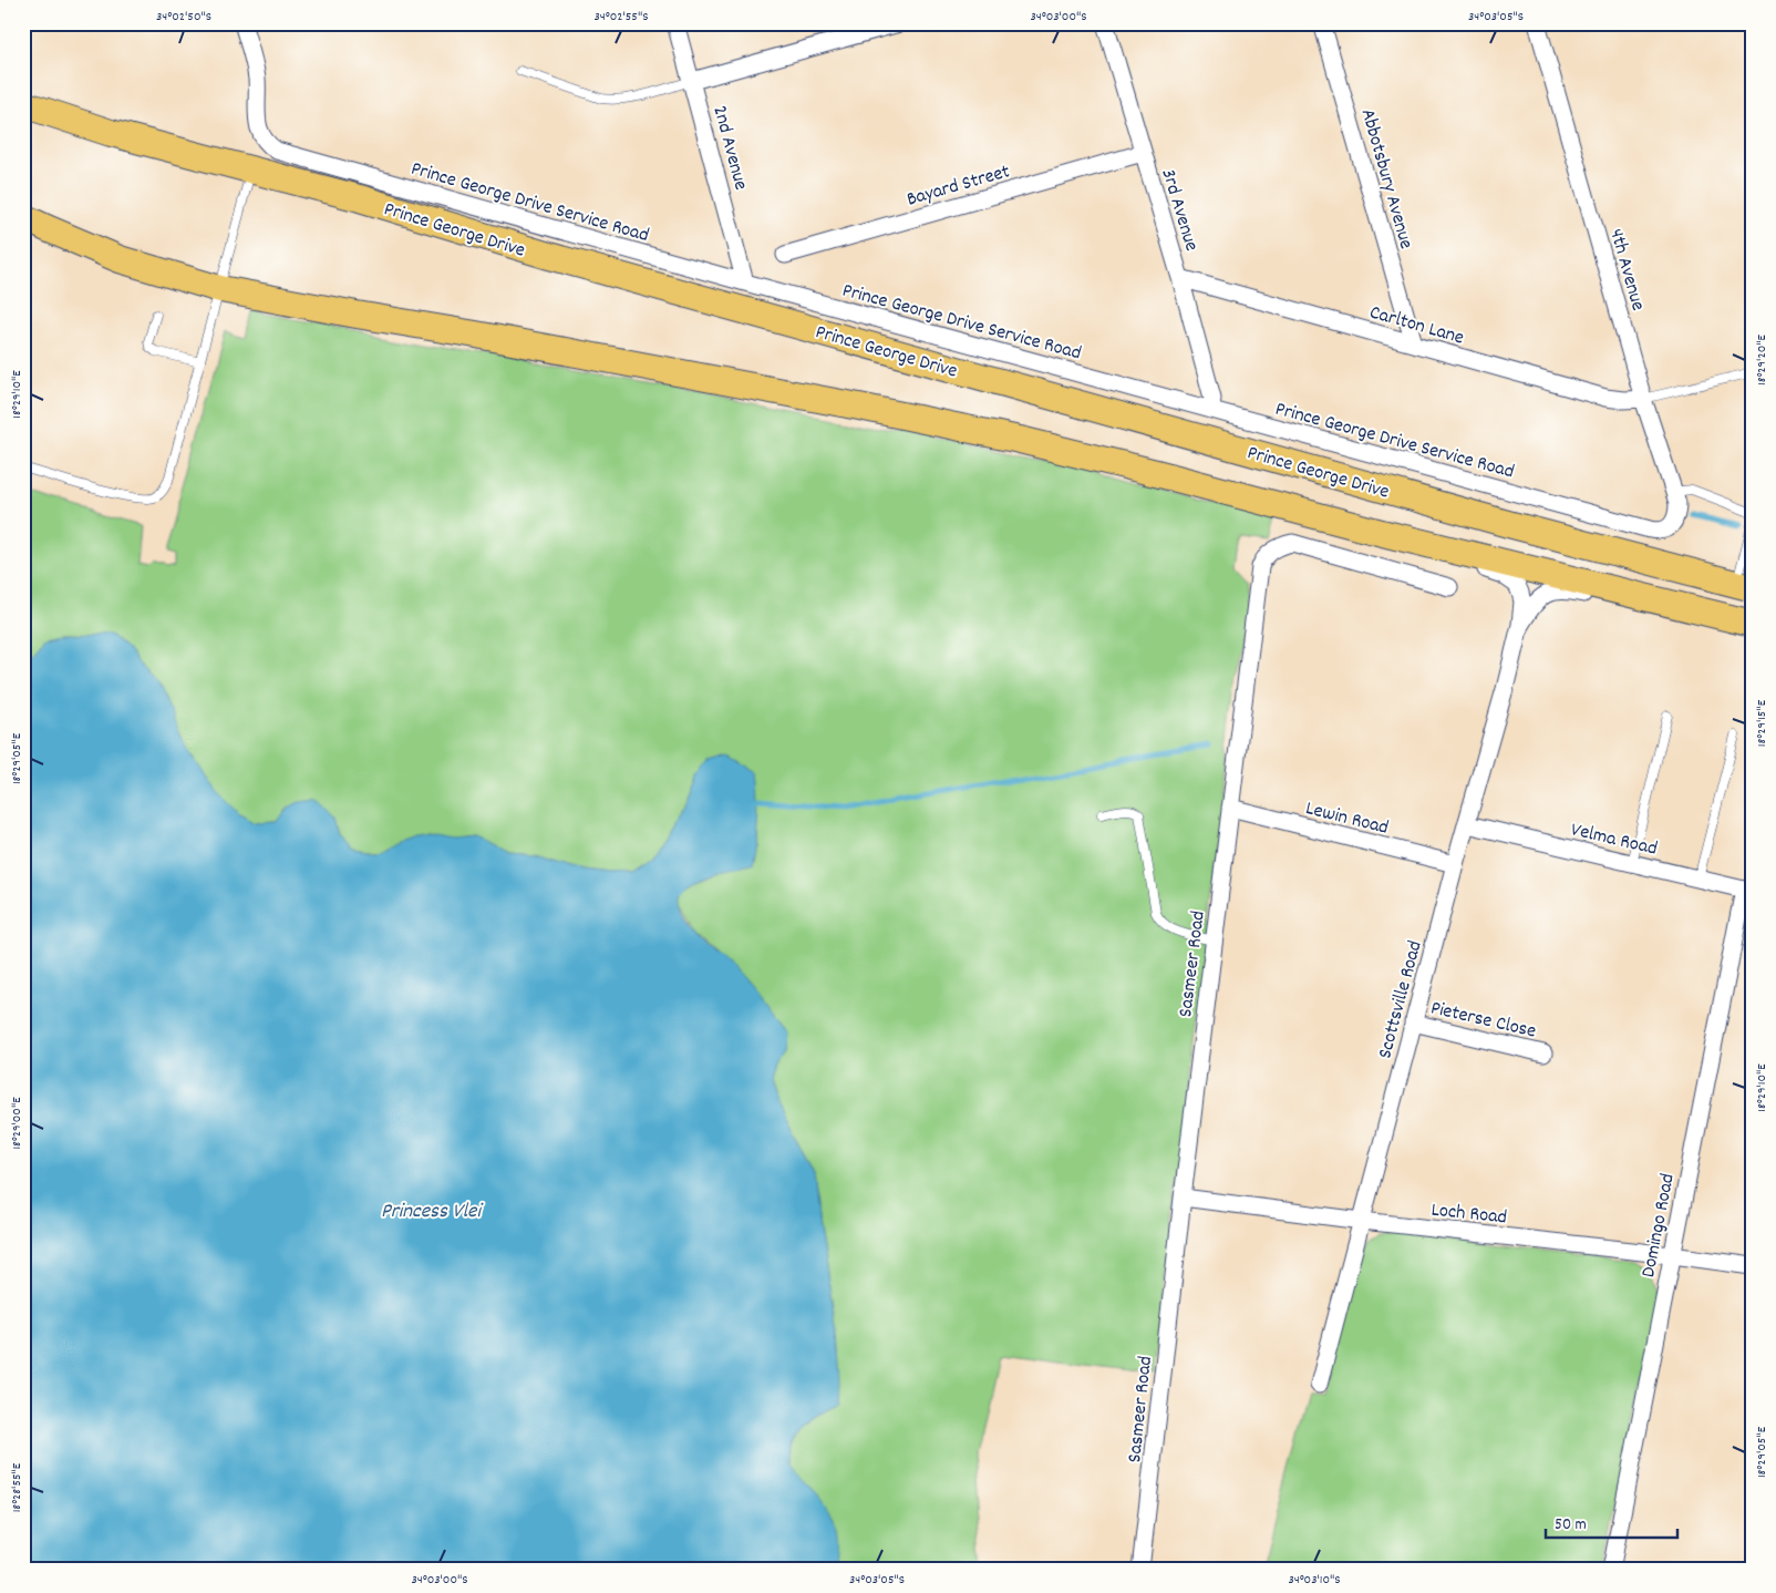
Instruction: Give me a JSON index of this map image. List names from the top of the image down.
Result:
{
  "streets": {
    "main road": ["Prince George Drive"],
    "street": [
      "2nd Avenue",
      "Abbotsbury Avenue",
      "Bayard Street",
      "Prince George Drive Service Road",
      "3rd Avenue",
      "4th Avenue",
      "Carlton Lane",
      "Lewin Road",
      "Velma Road",
      "Sasmeer Road",
      "Scottsville Road",
      "Pieterse Close",
      "Loch Road",
      "Domingo Road"
    ]
  },
  "crossings": [
    ["2nd Avenue", "Prince George Drive Service Road"],
    ["Abbotsbury Avenue", "Carlton Lane"],
    ["Bayard Street", "3rd Avenue"],
    ["Prince George Drive Service Road", "3rd Avenue"],
    ["Prince George Drive Service Road", "4th Avenue"],
    ["3rd Avenue", "Carlton Lane"],
    ["4th Avenue", "Carlton Lane"],
    ["Lewin Road", "Sasmeer Road"],
    ["Lewin Road", "Scottsville Road"],
    ["Velma Road", "Scottsville Road"],
    ["Velma Road", "Domingo Road"],
    ["Sasmeer Road", "Loch Road"],
    ["Scottsville Road", "Pieterse Close"],
    ["Scottsville Road", "Loch Road"],
    ["Loch Road", "Domingo Road"]
  ],
  "water": ["Princess Vlei"],
  "scale_bar": "50 m",
  "coordinates": [
    "34°02'50\"S",
    "34°02'55\"S",
    "34°03'00\"S",
    "34°03'05\"S",
    "18°29'20\"E",
    "18°29'10\"E",
    "18°29'15\"E",
    "18°29'05\"E",
    "18°29'00\"E",
    "18°28'55\"E",
    "34°03'10\"S"
  ]
}
